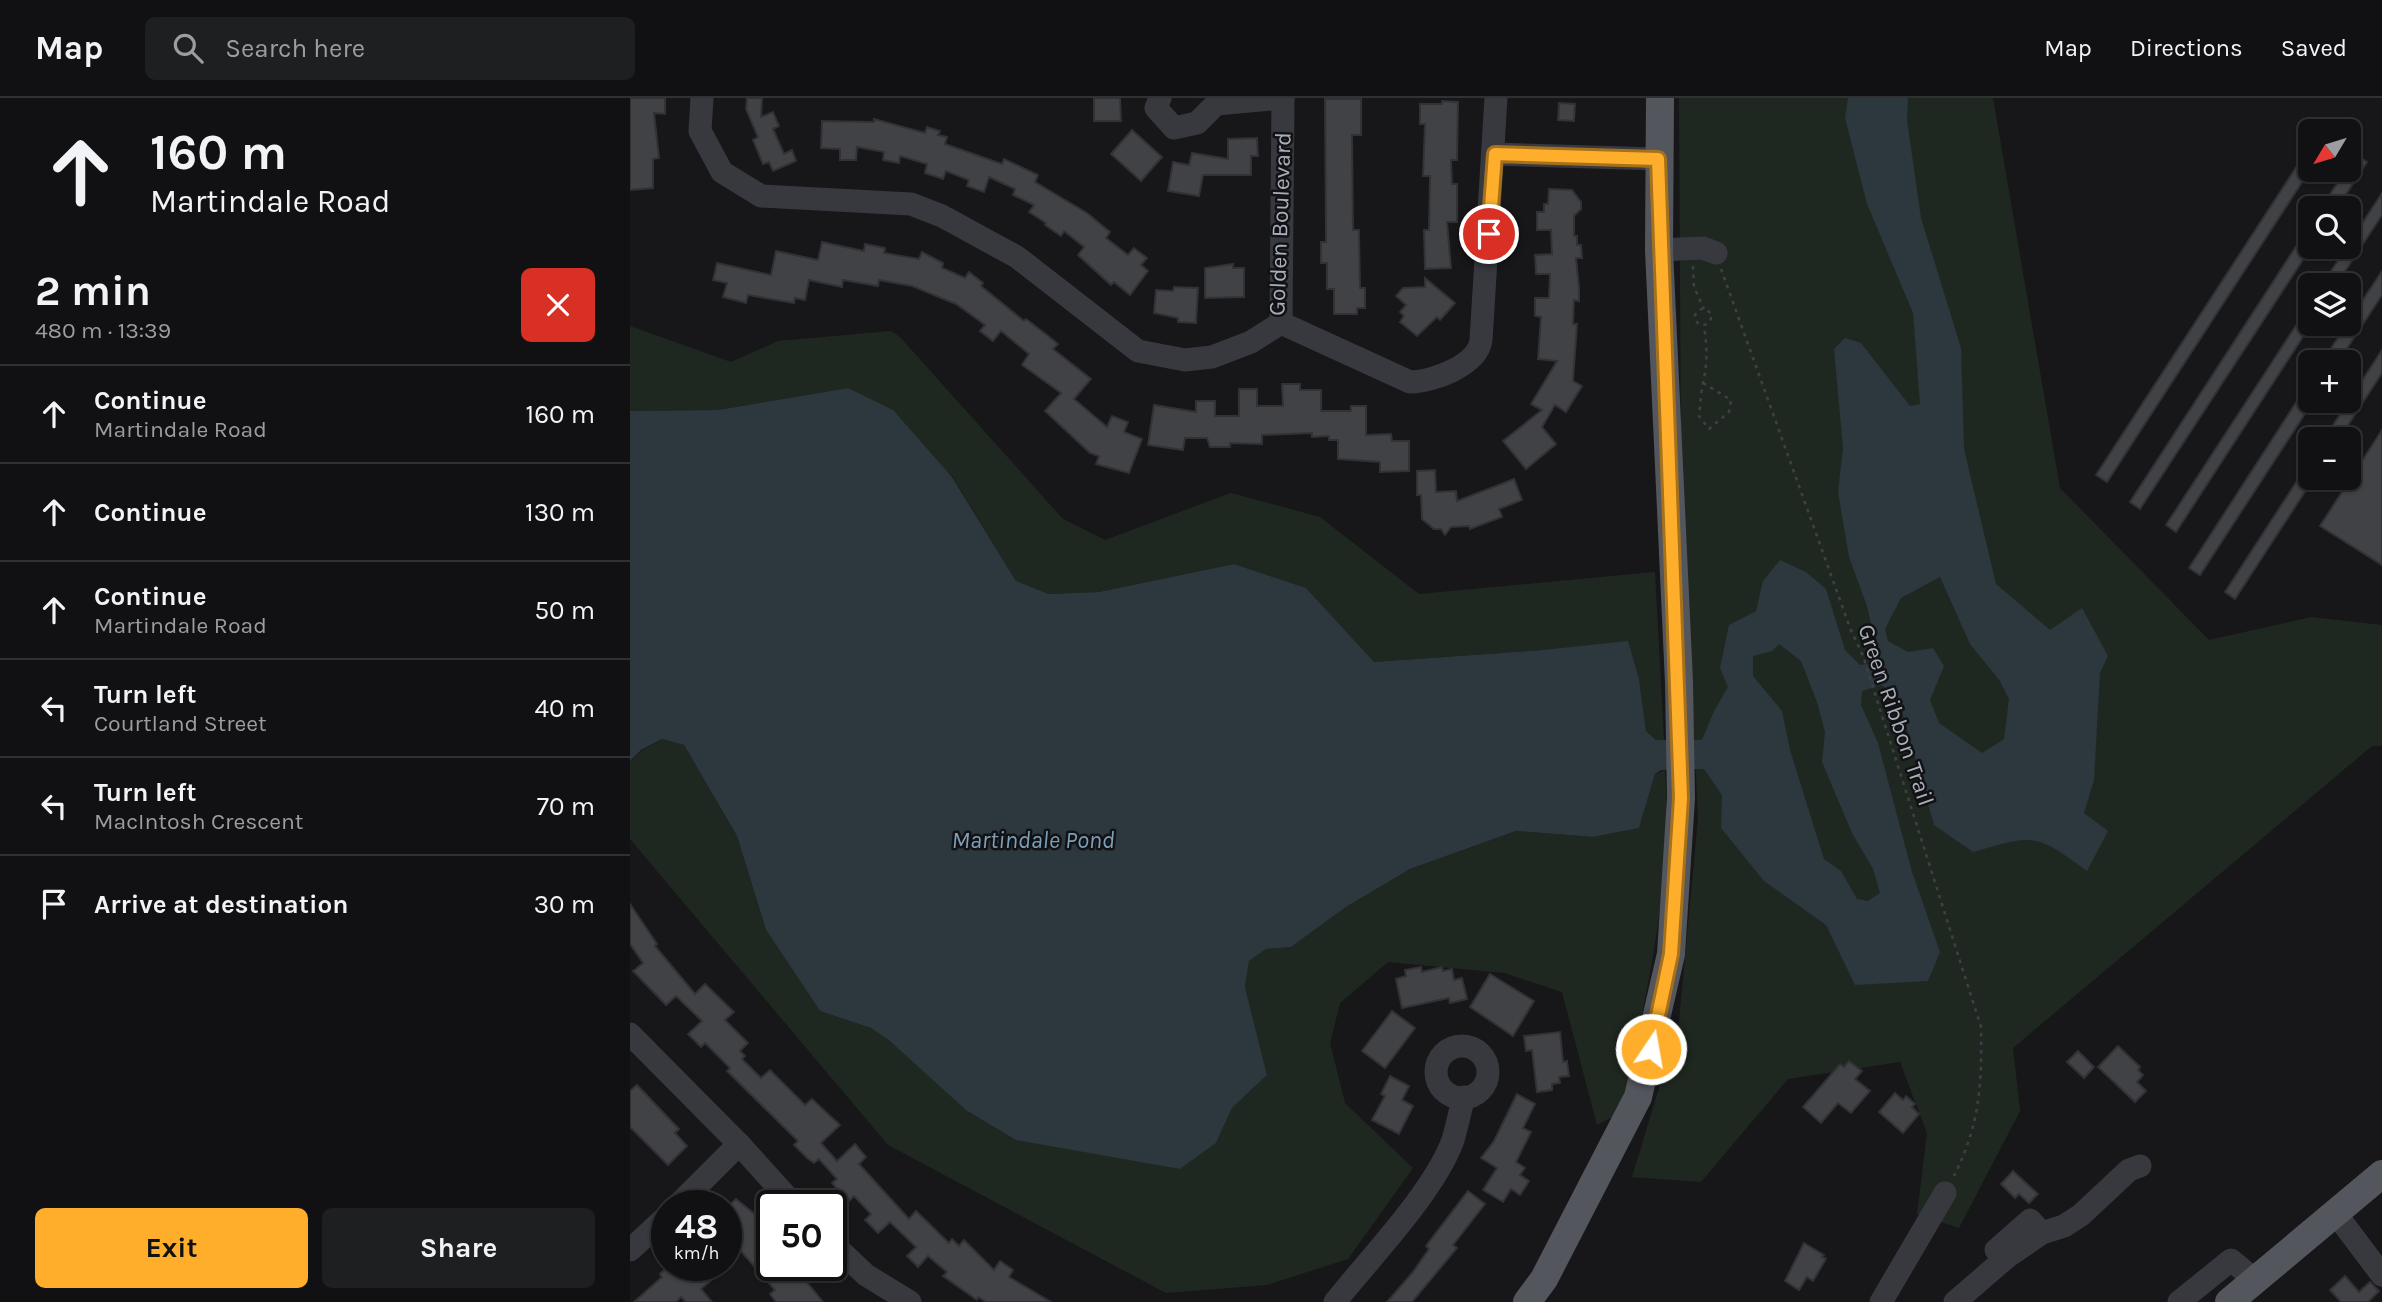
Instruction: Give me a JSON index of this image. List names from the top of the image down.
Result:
{
  "streets": {
    "street": ["Golden Boulevard"],
    "path": ["Green Ribbon Trail"]
  },
  "water": ["Martindale Pond"],
  "north": "bottom left",
  "page": {
    "header": "Map",
    "search": "Search here",
    "nav": ["Map", "Directions", "Saved"],
    "turn": ["160 m", "Martindale Road"],
    "map_buttons": ["+", "−"],
    "heading": ["2 min", "480 m · 13:39"],
    "list": [
      {
        "name": "Continue",
        "note": "Martindale Road",
        "value": "160 m"
      },
      {
        "name": "Continue",
        "value": "130 m"
      },
      {
        "name": "Continue",
        "note": "Martindale Road",
        "value": "50 m"
      },
      {
        "name": "Turn left",
        "note": "Courtland Street",
        "value": "40 m"
      },
      {
        "name": "Turn left",
        "note": "MacIntosh Crescent",
        "value": "70 m"
      },
      {
        "name": "Arrive at destination",
        "value": "30 m"
      }
    ],
    "speed": "48 km/h",
    "limit": "50",
    "buttons": ["Exit", "Share"]
  }
}
